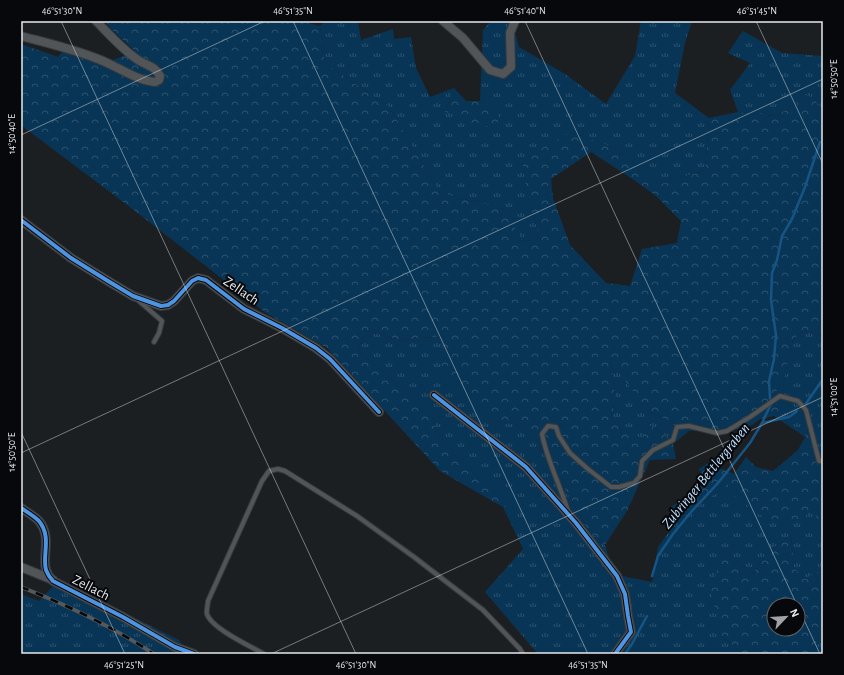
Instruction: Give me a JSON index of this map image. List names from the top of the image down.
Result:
{
  "streets": {
    "street": ["Zellach"]
  },
  "water": ["Zubringer Bettlergraben"],
  "north": "top right",
  "coordinates": [
    "46°51'30\"N",
    "46°51'35\"N",
    "46°51'40\"N",
    "46°51'45\"N",
    "14°50'50\"E",
    "14°50'40\"E",
    "14°51'00\"E",
    "46°51'25\"N"
  ]
}
